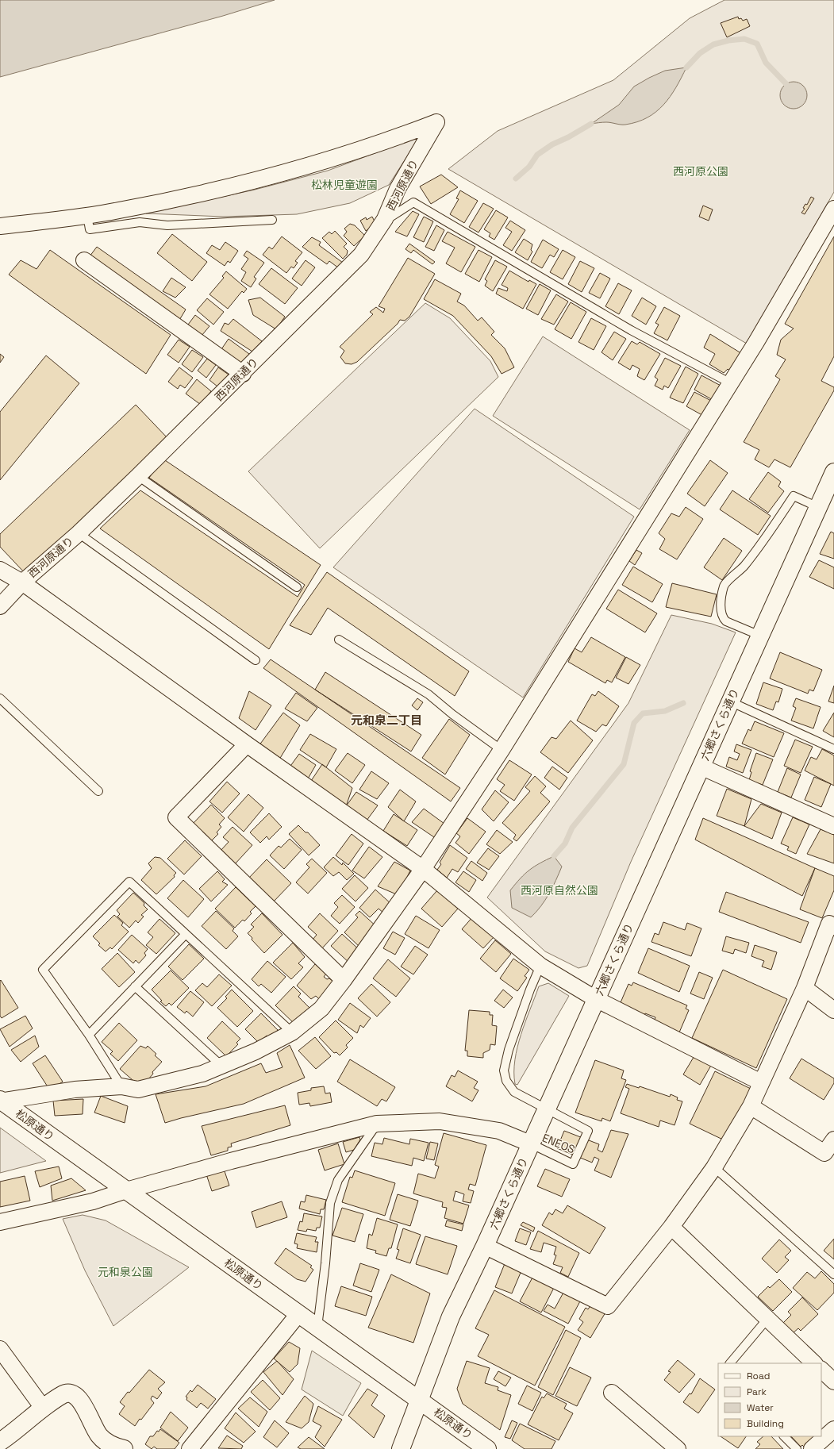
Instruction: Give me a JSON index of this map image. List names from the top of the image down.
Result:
{
  "streets": {
    "main road": ["六郷さくら通り", "松原通り"],
    "street": ["西河原通り"],
    "lane": ["ENEOS"]
  },
  "crossings": [
    ["六郷さくら通り", "松原通り"],
    ["六郷さくら通り", "ENEOS"]
  ],
  "districts": ["元和泉二丁目"],
  "parks": [
    "西河原公園",
    "松林児童遊園",
    "西河原自然公園",
    "元和泉公園"
  ],
  "legend": [
    "Road",
    "Park",
    "Water",
    "Building"
  ]
}
